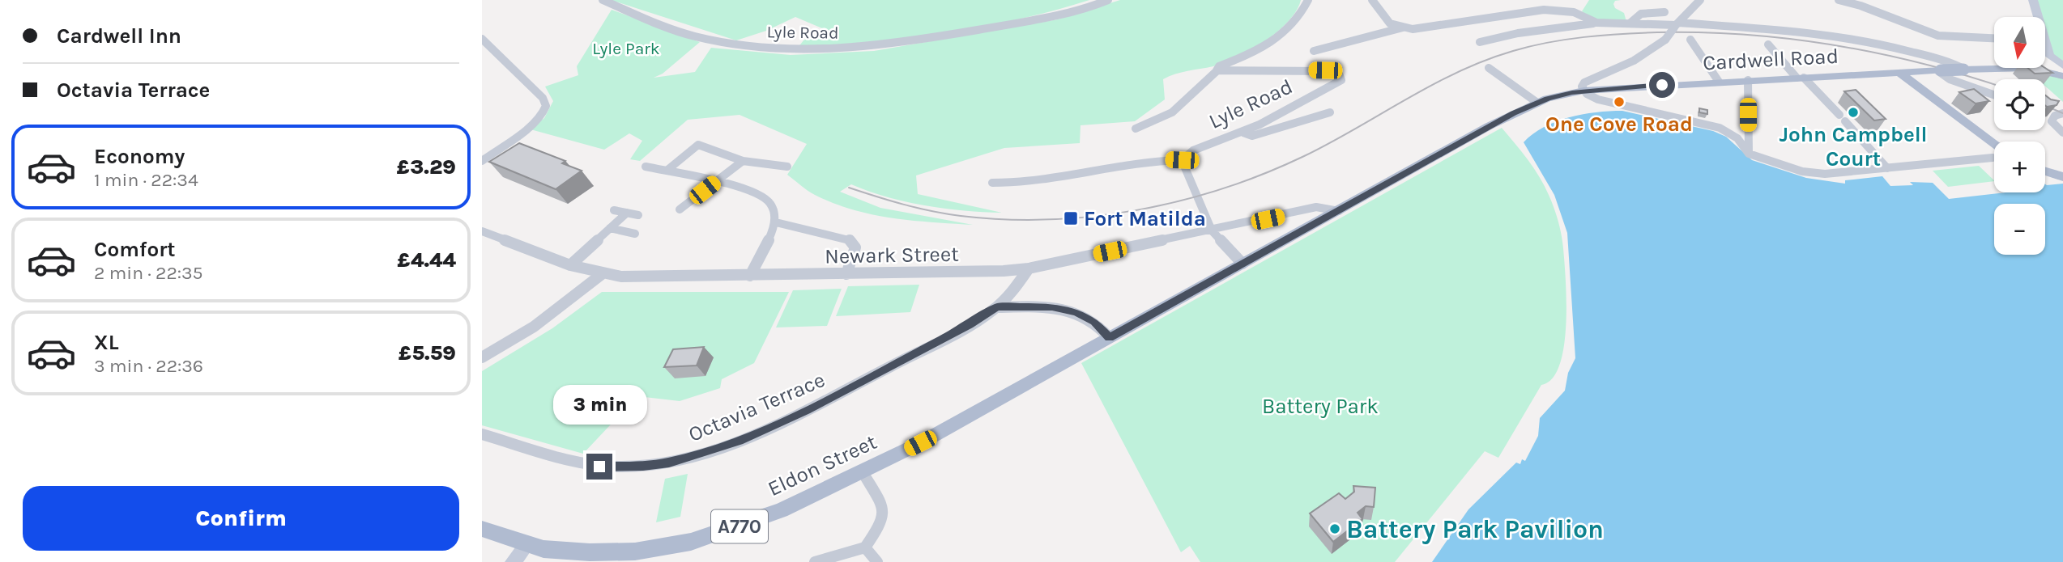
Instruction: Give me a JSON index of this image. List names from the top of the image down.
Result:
{
  "streets": {
    "main road": ["Cardwell Road", "Eldon Street", "A770"],
    "street": ["Lyle Road", "Newark Street", "Octavia Terrace"]
  },
  "crossings": [
    ["Cardwell Road", "Newark Street"],
    ["Cardwell Road", "Eldon Street"],
    ["Newark Street", "Octavia Terrace"]
  ],
  "parks": ["Lyle Park", "Battery Park"],
  "places": {
    "other": ["One Cove Road", "John Campbell Court", "Battery Park Pavilion"],
    "transit": ["Fort Matilda"]
  },
  "north": "bottom",
  "page": {
    "banner": ["Cardwell Inn", "Octavia Terrace"],
    "map_buttons": ["+", "−"],
    "list": [
      {
        "name": "Economy",
        "note": "1 min · 22:34",
        "value": "£3.29"
      },
      {
        "name": "Comfort",
        "note": "2 min · 22:35",
        "value": "£4.44"
      },
      {
        "name": "XL",
        "note": "3 min · 22:36",
        "value": "£5.59"
      }
    ],
    "bubble": "3 min",
    "buttons": "Confirm"
  }
}
